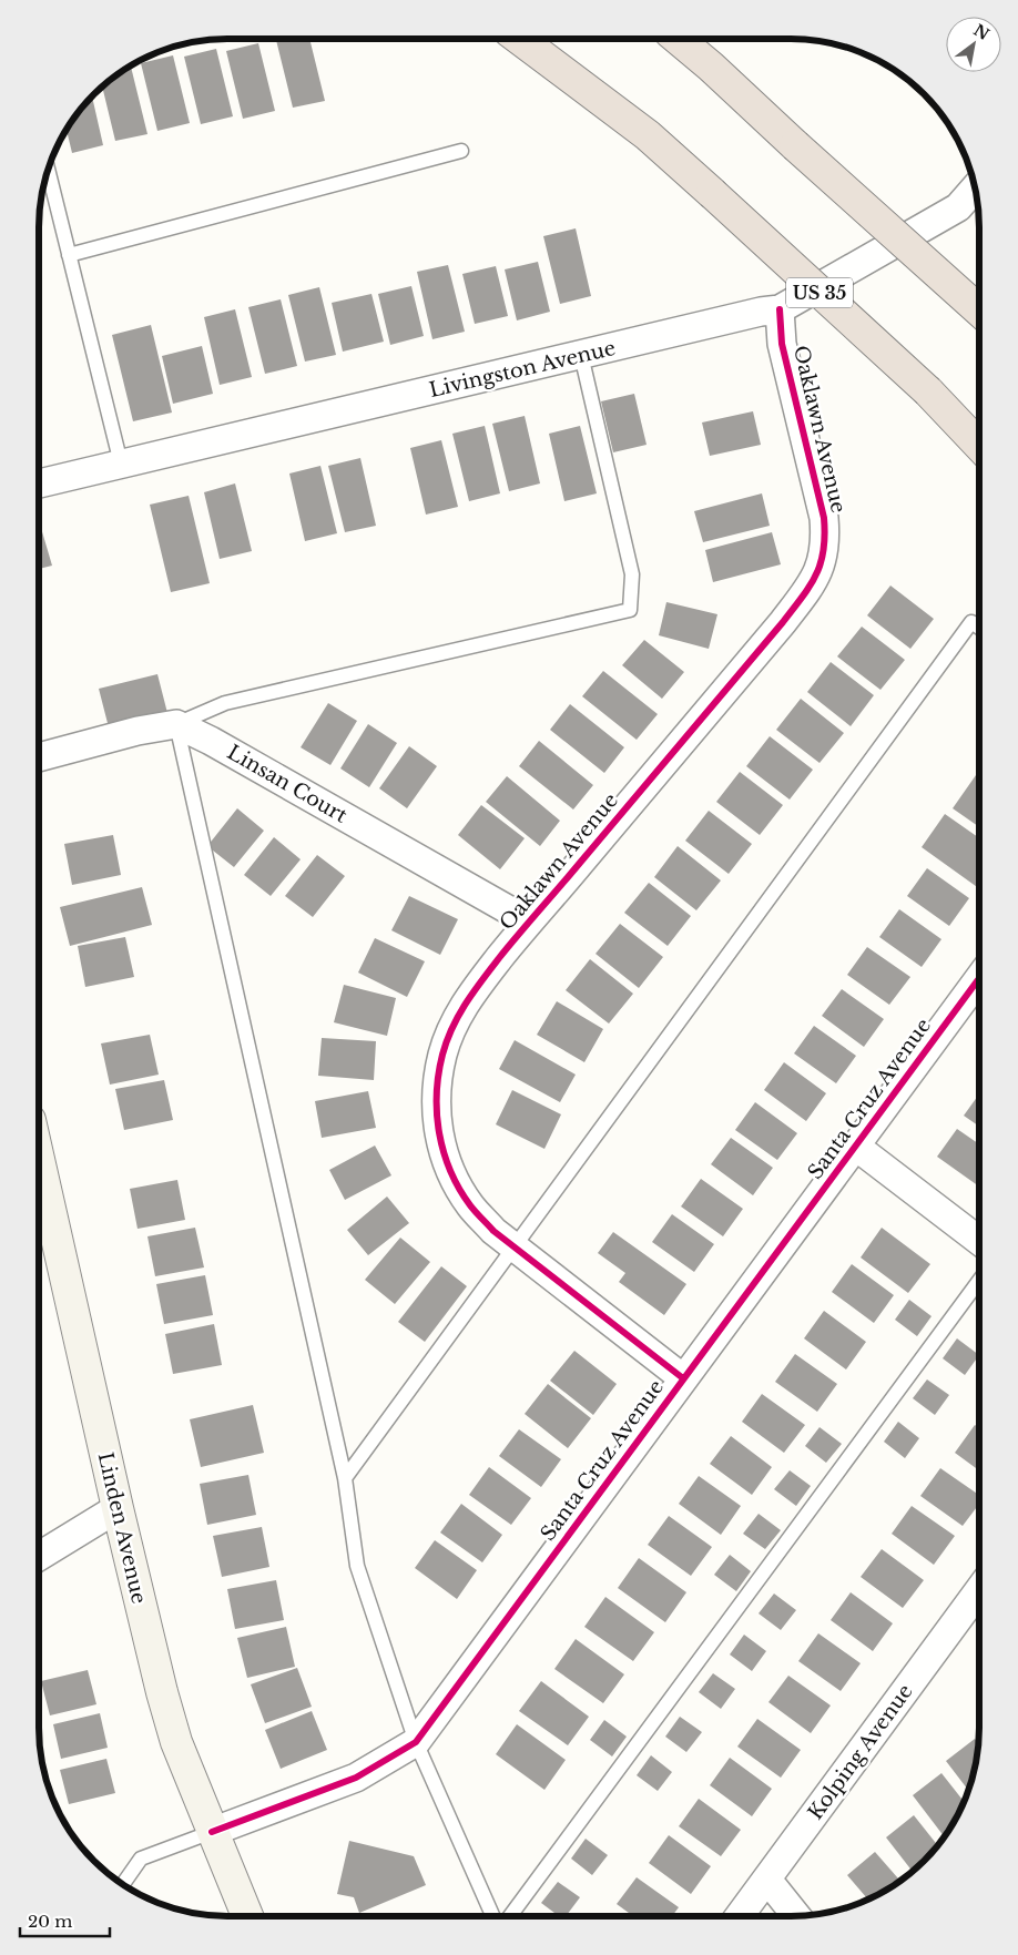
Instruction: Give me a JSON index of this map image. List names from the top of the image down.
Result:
{
  "streets": {
    "highway": ["US 35"],
    "main road": ["Linden Avenue"],
    "street": [
      "Livingston Avenue",
      "Oaklawn Avenue",
      "Linsan Court",
      "Santa Cruz Avenue",
      "Kolping Avenue"
    ]
  },
  "crossings": [
    ["Livingston Avenue", "Oaklawn Avenue"],
    ["Oaklawn Avenue", "Linsan Court"],
    ["Oaklawn Avenue", "Santa Cruz Avenue"],
    ["Santa Cruz Avenue", "Linden Avenue"]
  ],
  "scale_bar": "20 m",
  "north": "top right"
}
